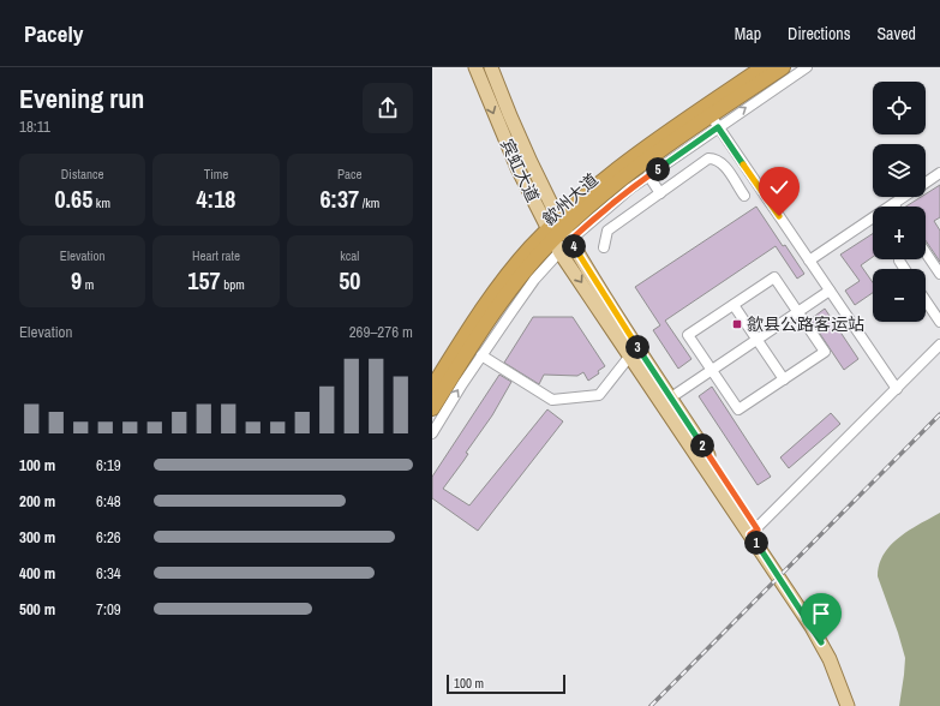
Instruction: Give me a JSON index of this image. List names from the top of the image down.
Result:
{
  "streets": {
    "highway": ["歙州大道"],
    "main road": ["宾虹大道"]
  },
  "crossings": [
    ["宾虹大道", "歙州大道"]
  ],
  "places": {
    "transit": ["歙县公路客运站"]
  },
  "scale_bar": "100 m",
  "page": {
    "header": "Pacely",
    "nav": ["Map", "Directions", "Saved"],
    "heading": ["Evening run", "18:11"],
    "map_buttons": ["+", "−"],
    "stats": [
      ["Distance", "0.65 km"],
      ["Time", "4:18"],
      ["Pace", "6:37 /km"],
      ["Elevation", "9 m"],
      ["Heart rate", "157 bpm"],
      ["kcal", "50"]
    ],
    "pins": [
      "5",
      "4",
      "3",
      "2",
      "1"
    ],
    "chart": ["Elevation", "269–276 m"],
    "list": [
      {
        "name": "100 m",
        "note": "6:19"
      },
      {
        "name": "200 m",
        "note": "6:48"
      },
      {
        "name": "300 m",
        "note": "6:26"
      },
      {
        "name": "400 m",
        "note": "6:34"
      },
      {
        "name": "500 m",
        "note": "7:09"
      }
    ],
    "scale": "100 m"
  }
}
